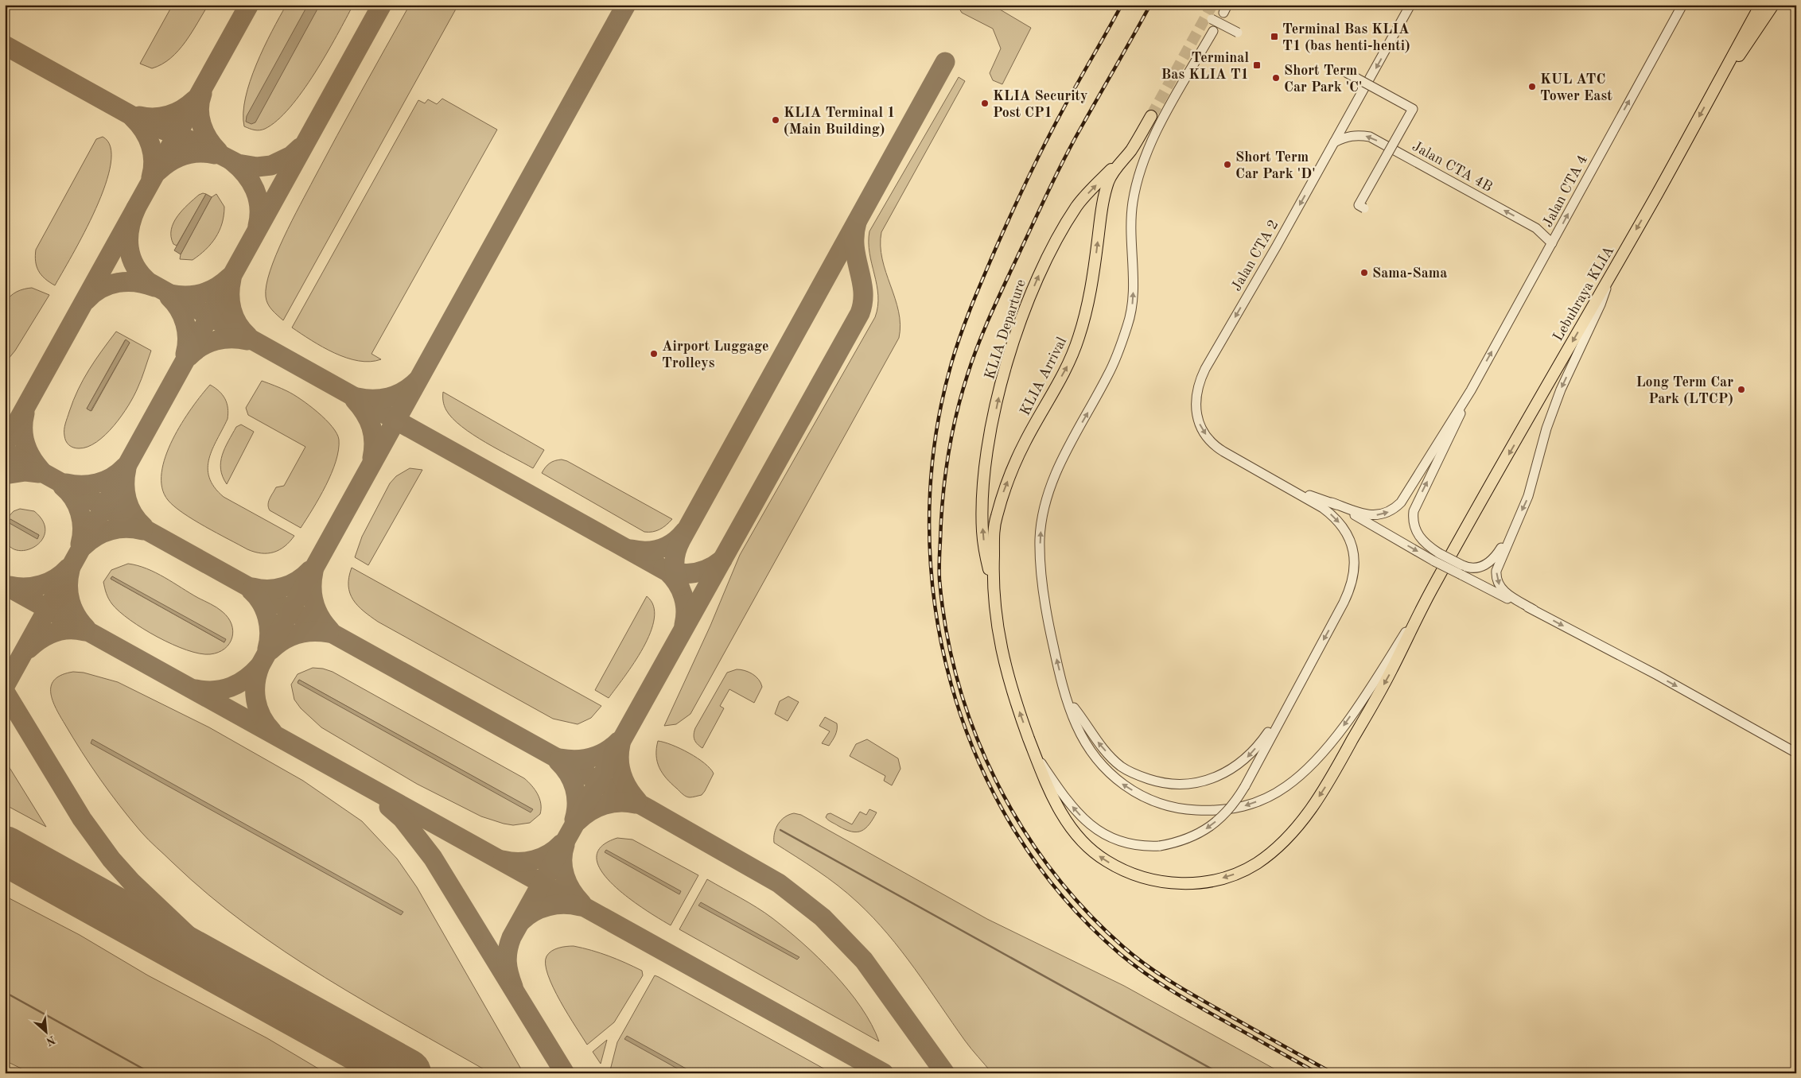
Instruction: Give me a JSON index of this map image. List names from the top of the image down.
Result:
{
  "streets": {
    "main road": ["Lebuhraya KLIA", "KLIA Departure", "KLIA Arrival"],
    "street": ["Jalan CTA 4B", "Jalan CTA 4", "Jalan CTA 2"]
  },
  "crossings": [
    ["Jalan CTA 4B", "Jalan CTA 4"],
    ["Jalan CTA 4B", "Jalan CTA 2"],
    ["Lebuhraya KLIA", "KLIA Departure"],
    ["Lebuhraya KLIA", "KLIA Arrival"],
    ["KLIA Departure", "KLIA Arrival"]
  ],
  "one_way": [
    "Jalan CTA 4B",
    "Jalan CTA 2",
    "KLIA Departure",
    "KLIA Arrival"
  ],
  "places": {
    "transit": ["Terminal Bas KLIA T1 (bas henti-henti)", "Terminal Bas KLIA T1"],
    "other": [
      "Short Term Car Park 'C'",
      "KUL ATC Tower East",
      "KLIA Security Post CP1",
      "KLIA Terminal 1 (Main Building)",
      "Short Term Car Park 'D'",
      "Sama-Sama",
      "Airport Luggage Trolleys",
      "Long Term Car Park (LTCP)"
    ]
  },
  "north": "bottom right"
}
